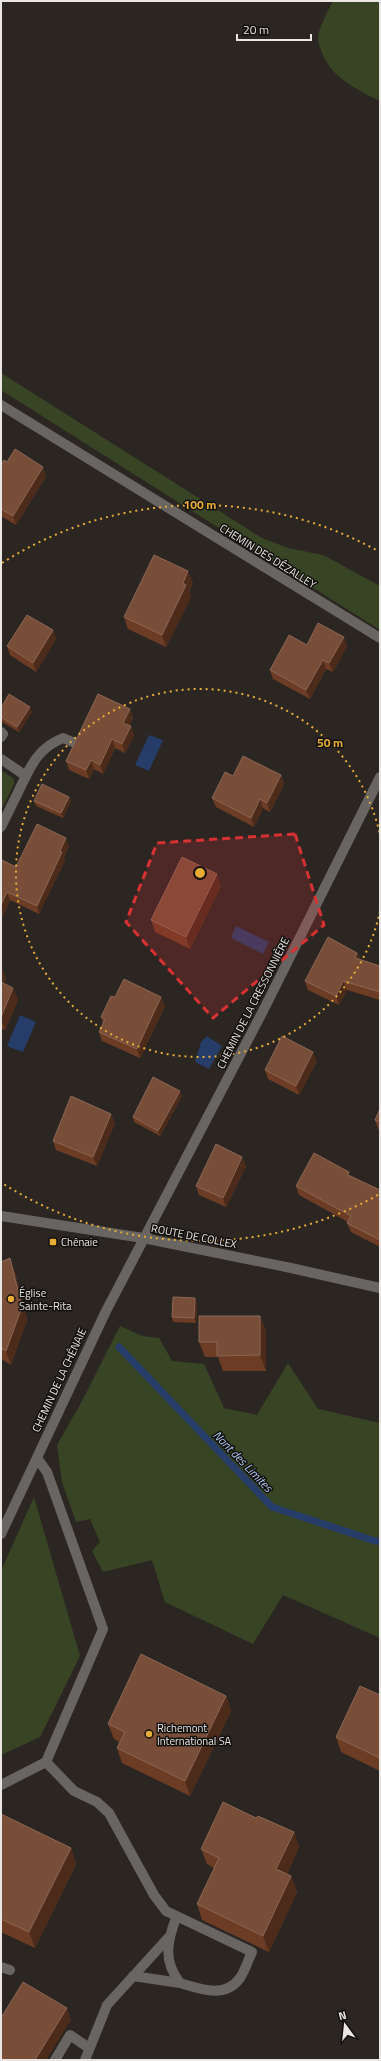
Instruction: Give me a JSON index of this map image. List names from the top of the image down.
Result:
{
  "streets": {
    "street": [
      "CHEMIN DES DÉZALLEY",
      "CHEMIN DE LA CRESSONNIÈRE",
      "ROUTE DE COLLEX",
      "CHEMIN DE LA CHÊNAIE"
    ]
  },
  "crossings": [
    ["CHEMIN DE LA CRESSONNIÈRE", "ROUTE DE COLLEX"],
    ["CHEMIN DE LA CRESSONNIÈRE", "CHEMIN DE LA CHÊNAIE"],
    ["ROUTE DE COLLEX", "CHEMIN DE LA CHÊNAIE"]
  ],
  "water": ["Nant des Limites"],
  "places": {
    "transit": ["Chênaie"],
    "other": ["Église Sainte-Rita", "Richemont International SA"]
  },
  "scale_bar": "20 m",
  "north": "top",
  "rings": ["100 m", "50 m"]
}
